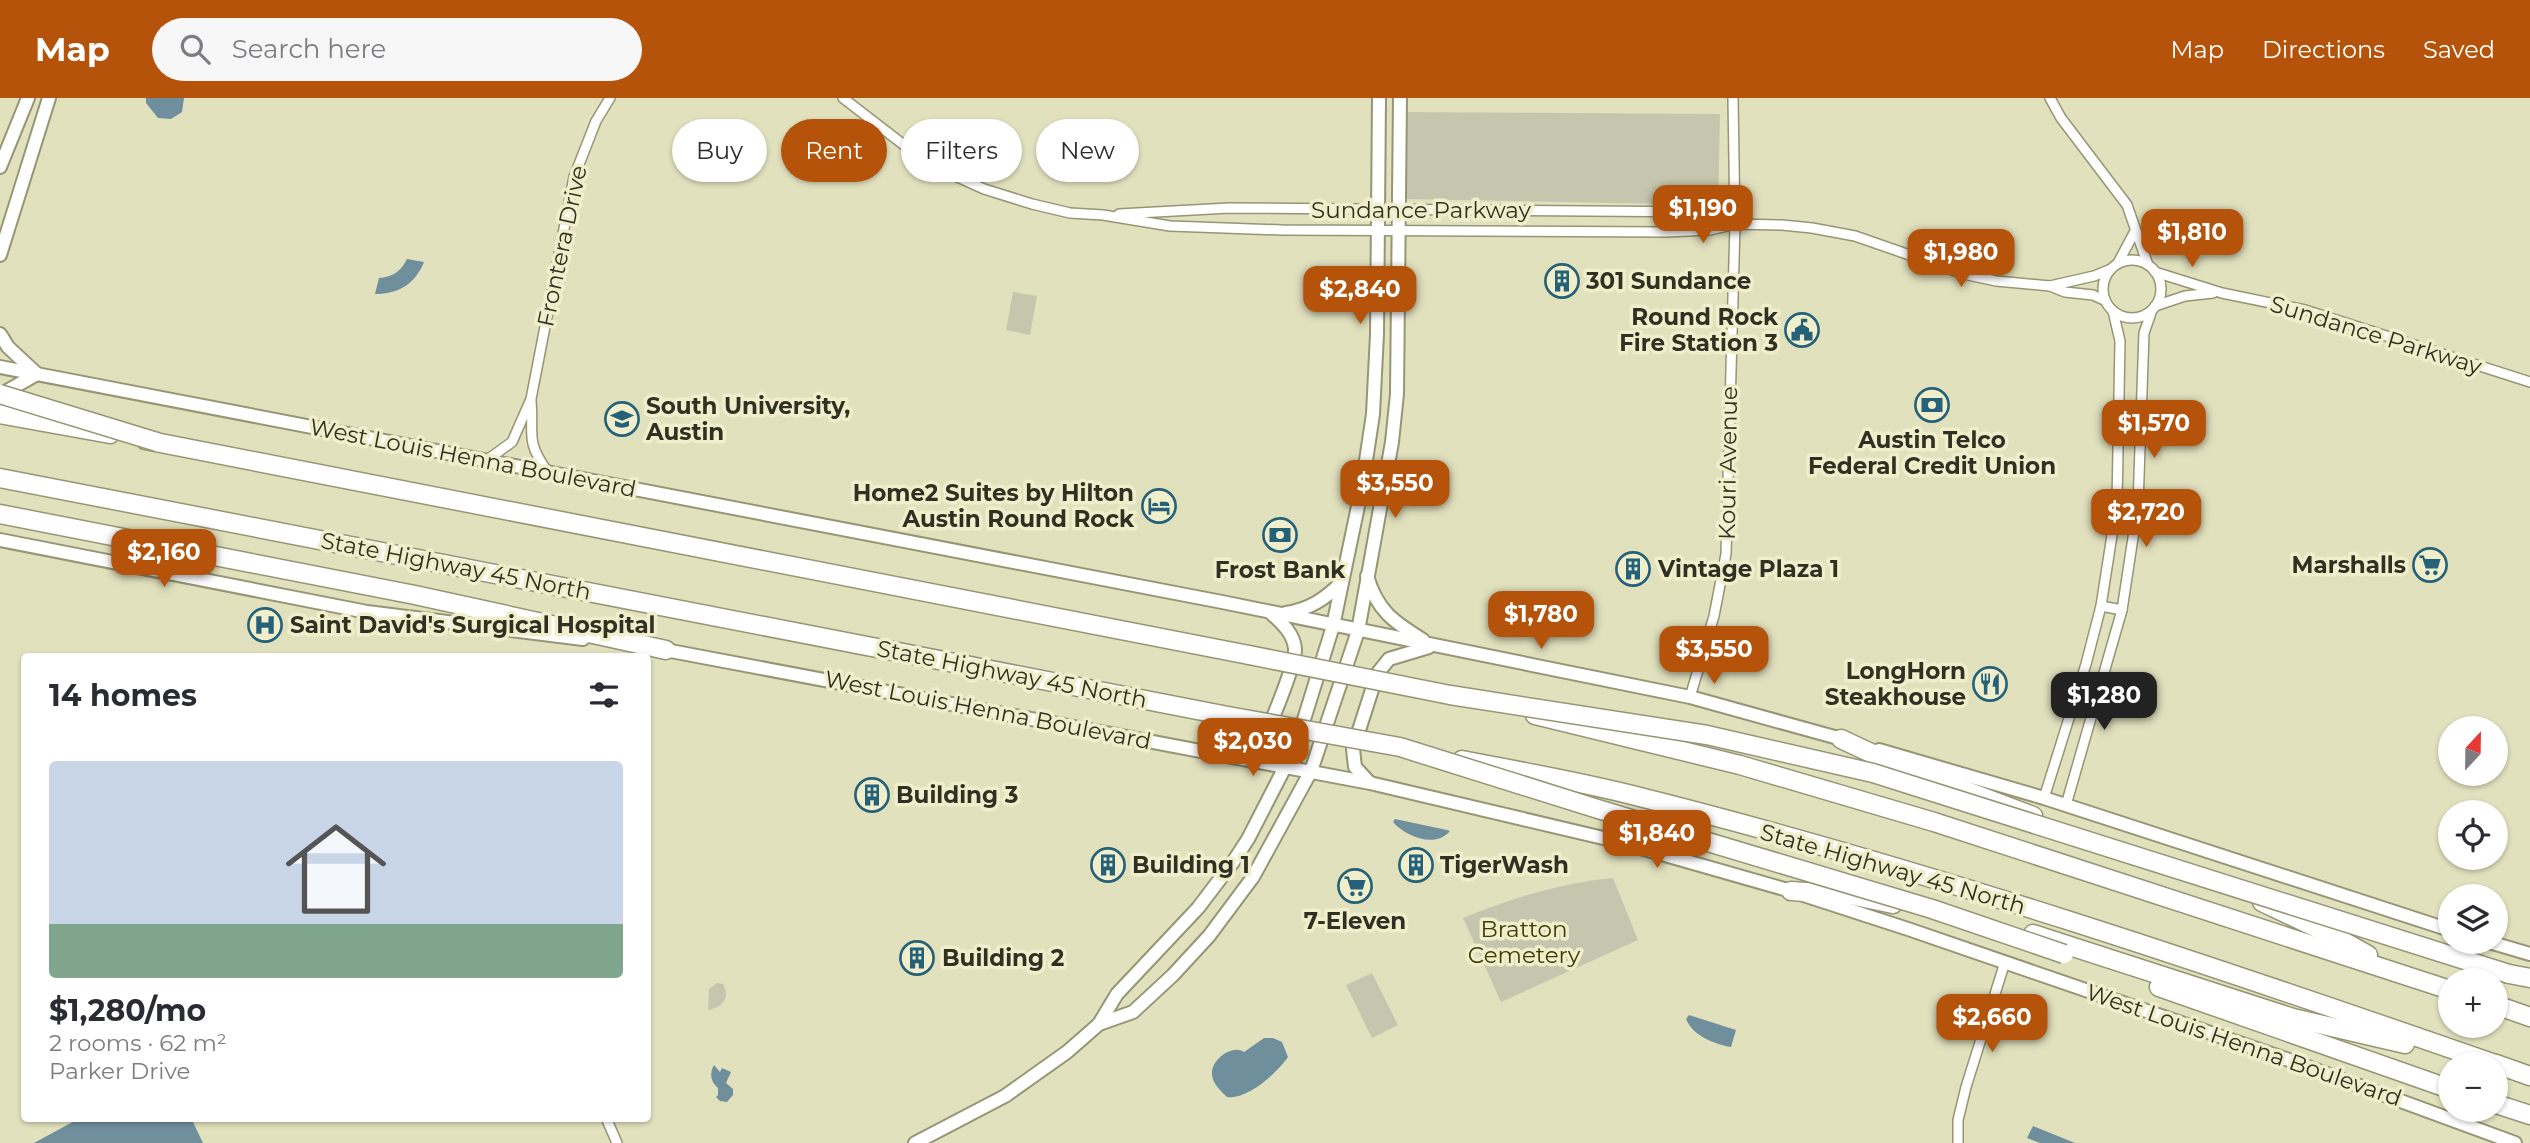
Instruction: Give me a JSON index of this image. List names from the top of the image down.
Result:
{
  "streets": {
    "highway": ["State Highway 45 North"],
    "main road": ["West Louis Henna Boulevard"],
    "street": ["Sundance Parkway", "Frontera Drive", "Kouri Avenue"]
  },
  "crossings": [
    ["Sundance Parkway", "Kouri Avenue"],
    ["West Louis Henna Boulevard", "Kouri Avenue"]
  ],
  "parks": ["Bratton Cemetery"],
  "places": {
    "building": [
      "301 Sundance",
      "Vintage Plaza 1",
      "Building 3",
      "Building 1",
      "TigerWash",
      "Building 2"
    ],
    "public building": ["Round Rock Fire Station 3"],
    "bank": ["Austin Telco Federal Credit Union", "Frost Bank"],
    "school or university": ["South University, Austin"],
    "hotel": ["Home2 Suites by Hilton Austin Round Rock"],
    "supermarket": ["Marshalls", "7-Eleven"],
    "hospital": ["Saint David's Surgical Hospital"],
    "restaurant": ["LongHorn Steakhouse"]
  },
  "north": "top",
  "page": {
    "header": "Map",
    "search": "Search here",
    "nav": ["Map", "Directions", "Saved"],
    "chip": [
      "Buy",
      "Rent",
      "Filters",
      "New"
    ],
    "price": [
      "$1,190",
      "$1,810",
      "$1,980",
      "$2,840",
      "$1,570",
      "$3,550",
      "$2,720",
      "$2,160",
      "$1,780",
      "$3,550",
      "$1,280",
      "$2,030",
      "$1,840",
      "$2,660"
    ],
    "heading": "14 homes",
    "map_buttons": ["+", "−"],
    "list": [
      {
        "name": "$1,280/mo",
        "note": "2 rooms · 62 m² · Parker Drive"
      }
    ]
  }
}
